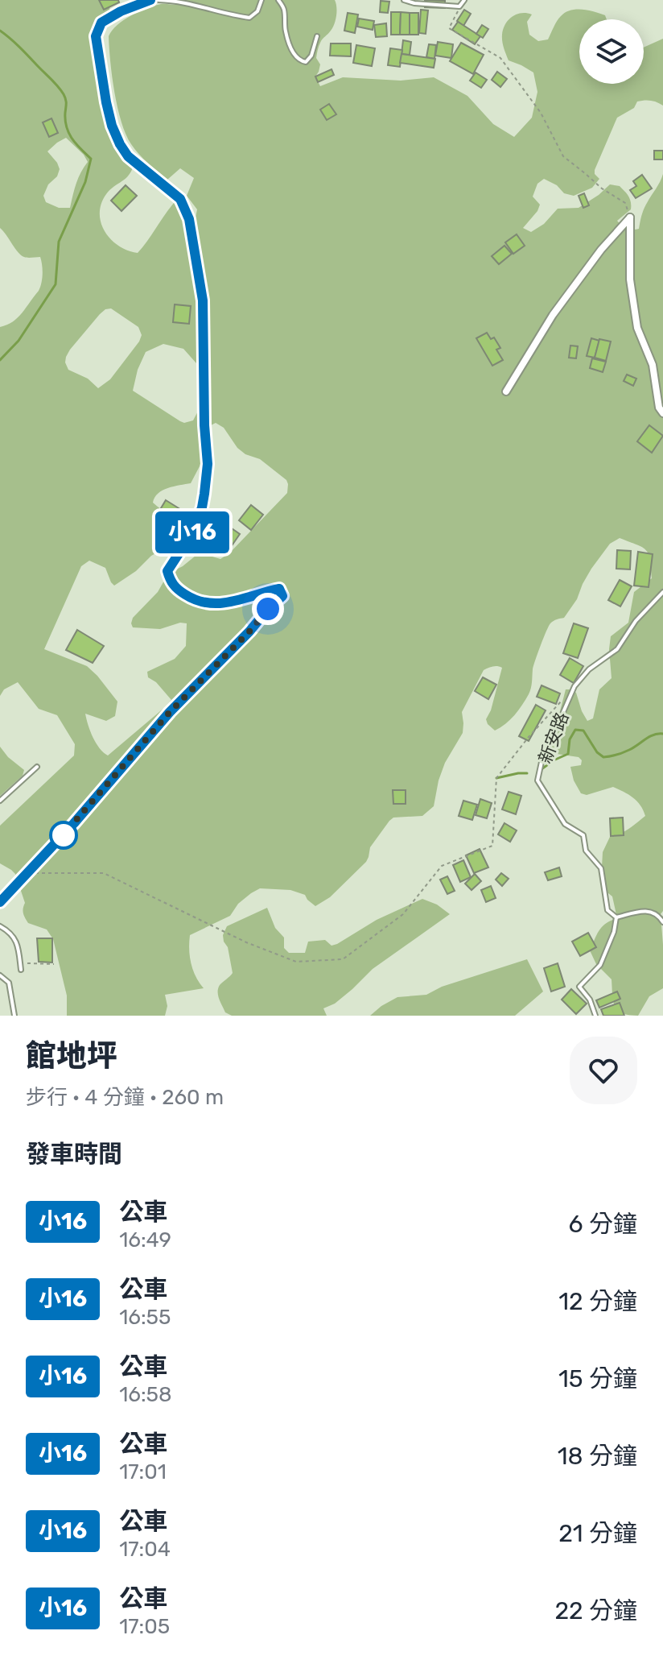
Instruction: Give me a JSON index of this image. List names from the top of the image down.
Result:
{
  "streets": {
    "lane": ["新安路"]
  },
  "lines": ["bus line 小16"],
  "page": {
    "on_map": "小16",
    "heading": [
      ["館地坪", "步行 · 4 分鐘 · 260 m"],
      "發車時間"
    ],
    "list": [
      {
        "mark": "小16",
        "name": "公車",
        "note": "16:49",
        "value": "6 分鐘"
      },
      {
        "mark": "小16",
        "name": "公車",
        "note": "16:55",
        "value": "12 分鐘"
      },
      {
        "mark": "小16",
        "name": "公車",
        "note": "16:58",
        "value": "15 分鐘"
      },
      {
        "mark": "小16",
        "name": "公車",
        "note": "17:01",
        "value": "18 分鐘"
      },
      {
        "mark": "小16",
        "name": "公車",
        "note": "17:04",
        "value": "21 分鐘"
      },
      {
        "mark": "小16",
        "name": "公車",
        "note": "17:05",
        "value": "22 分鐘"
      }
    ]
  }
}
